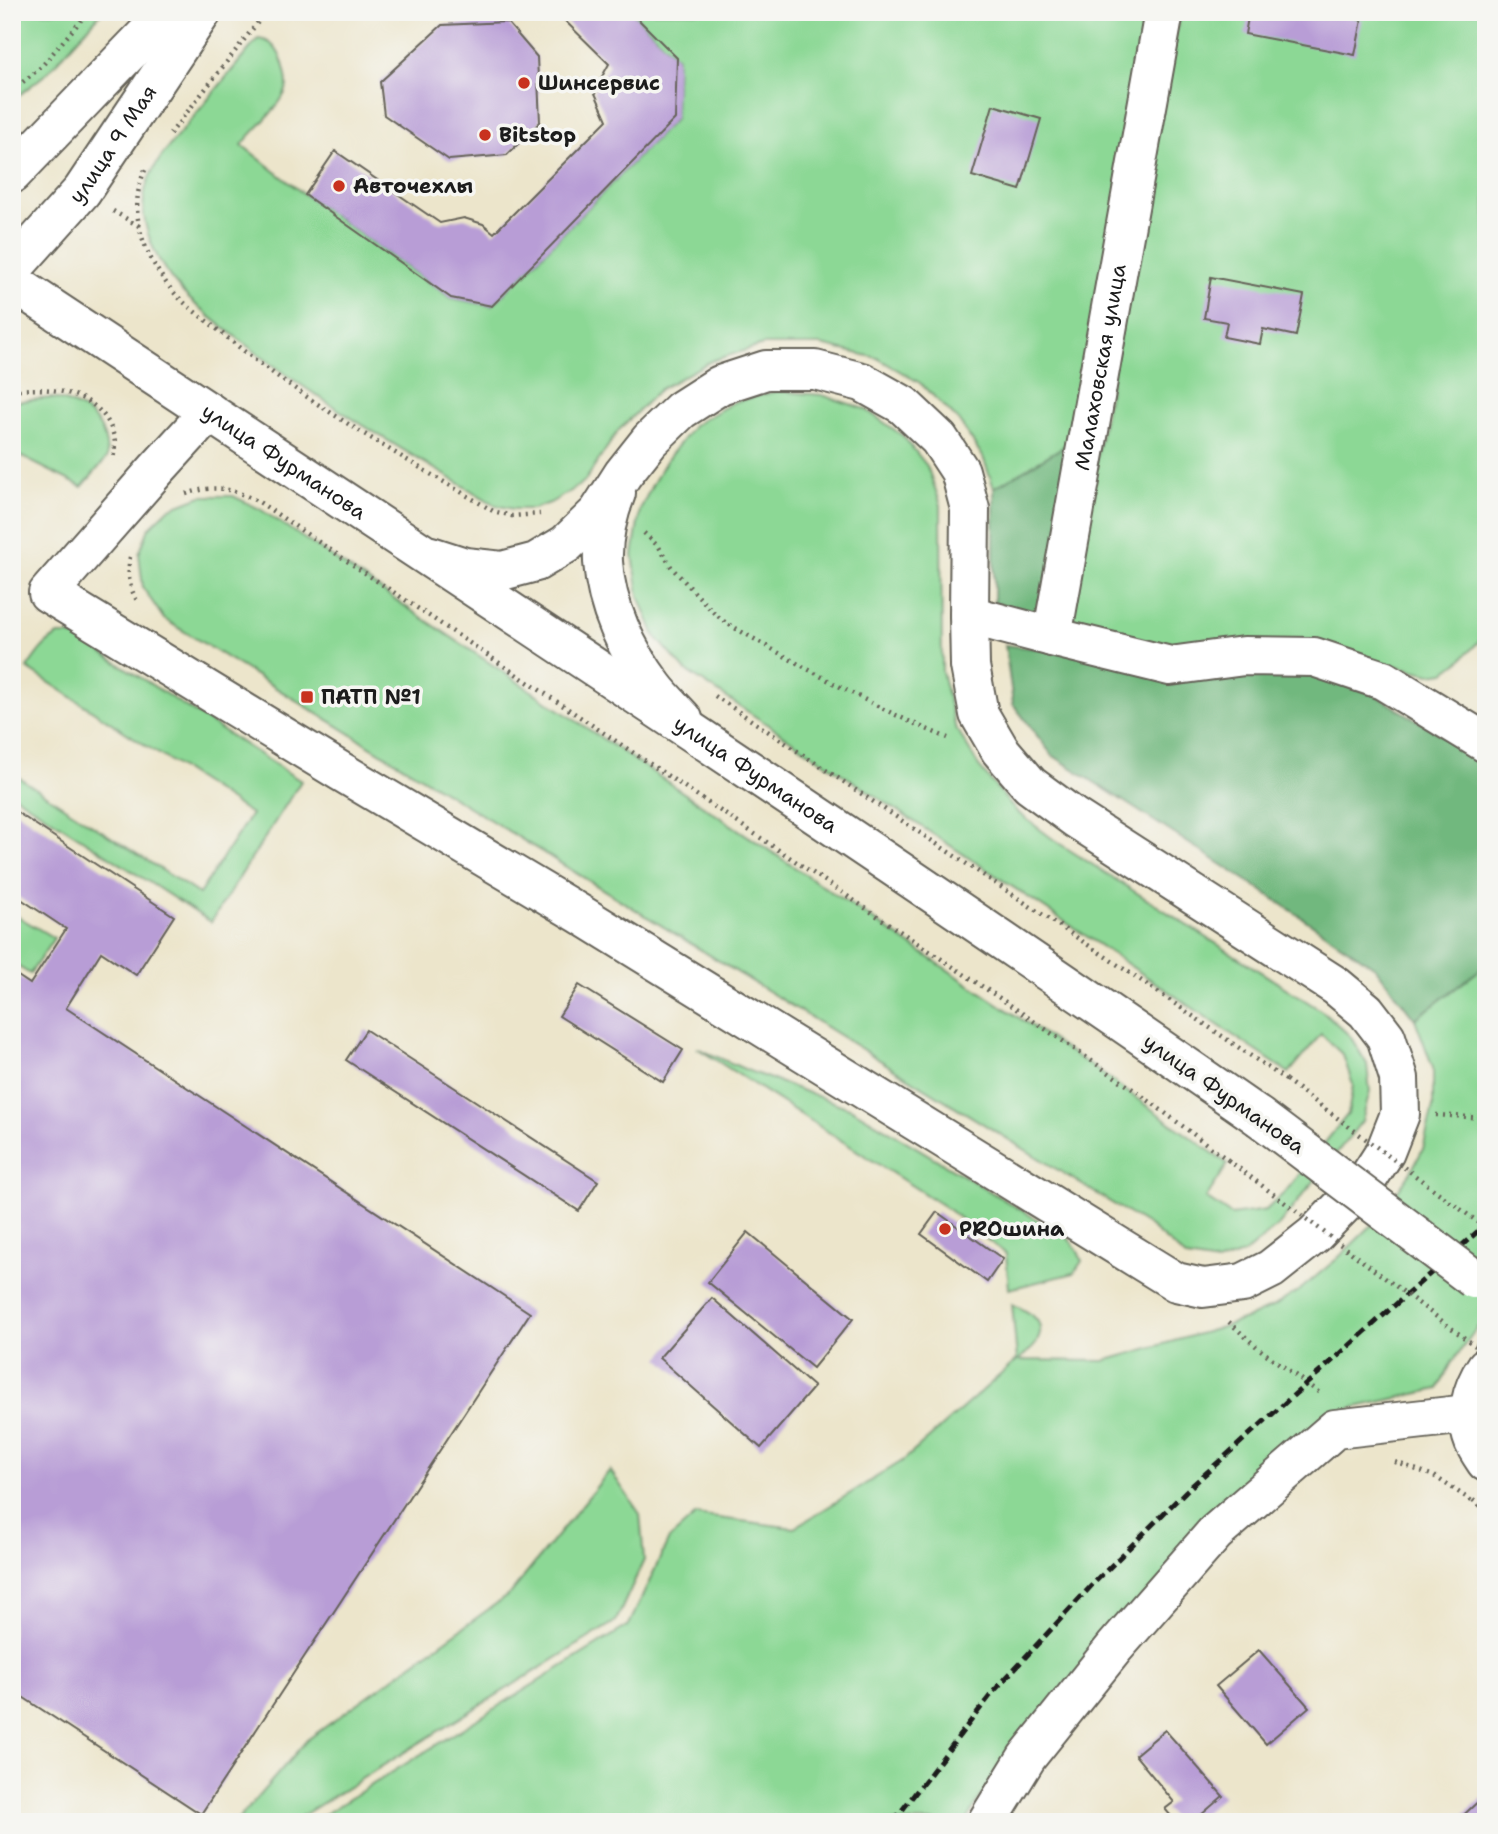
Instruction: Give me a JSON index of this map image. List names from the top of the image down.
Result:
{
  "streets": {
    "street": ["улица 9 Мая", "Малаховская улица", "улица Фурманова"]
  },
  "places": {
    "other": [
      "Шинсервис",
      "Bitstop",
      "Авточехлы",
      "PROшина"
    ],
    "transit": ["ПАТП №1"]
  }
}
